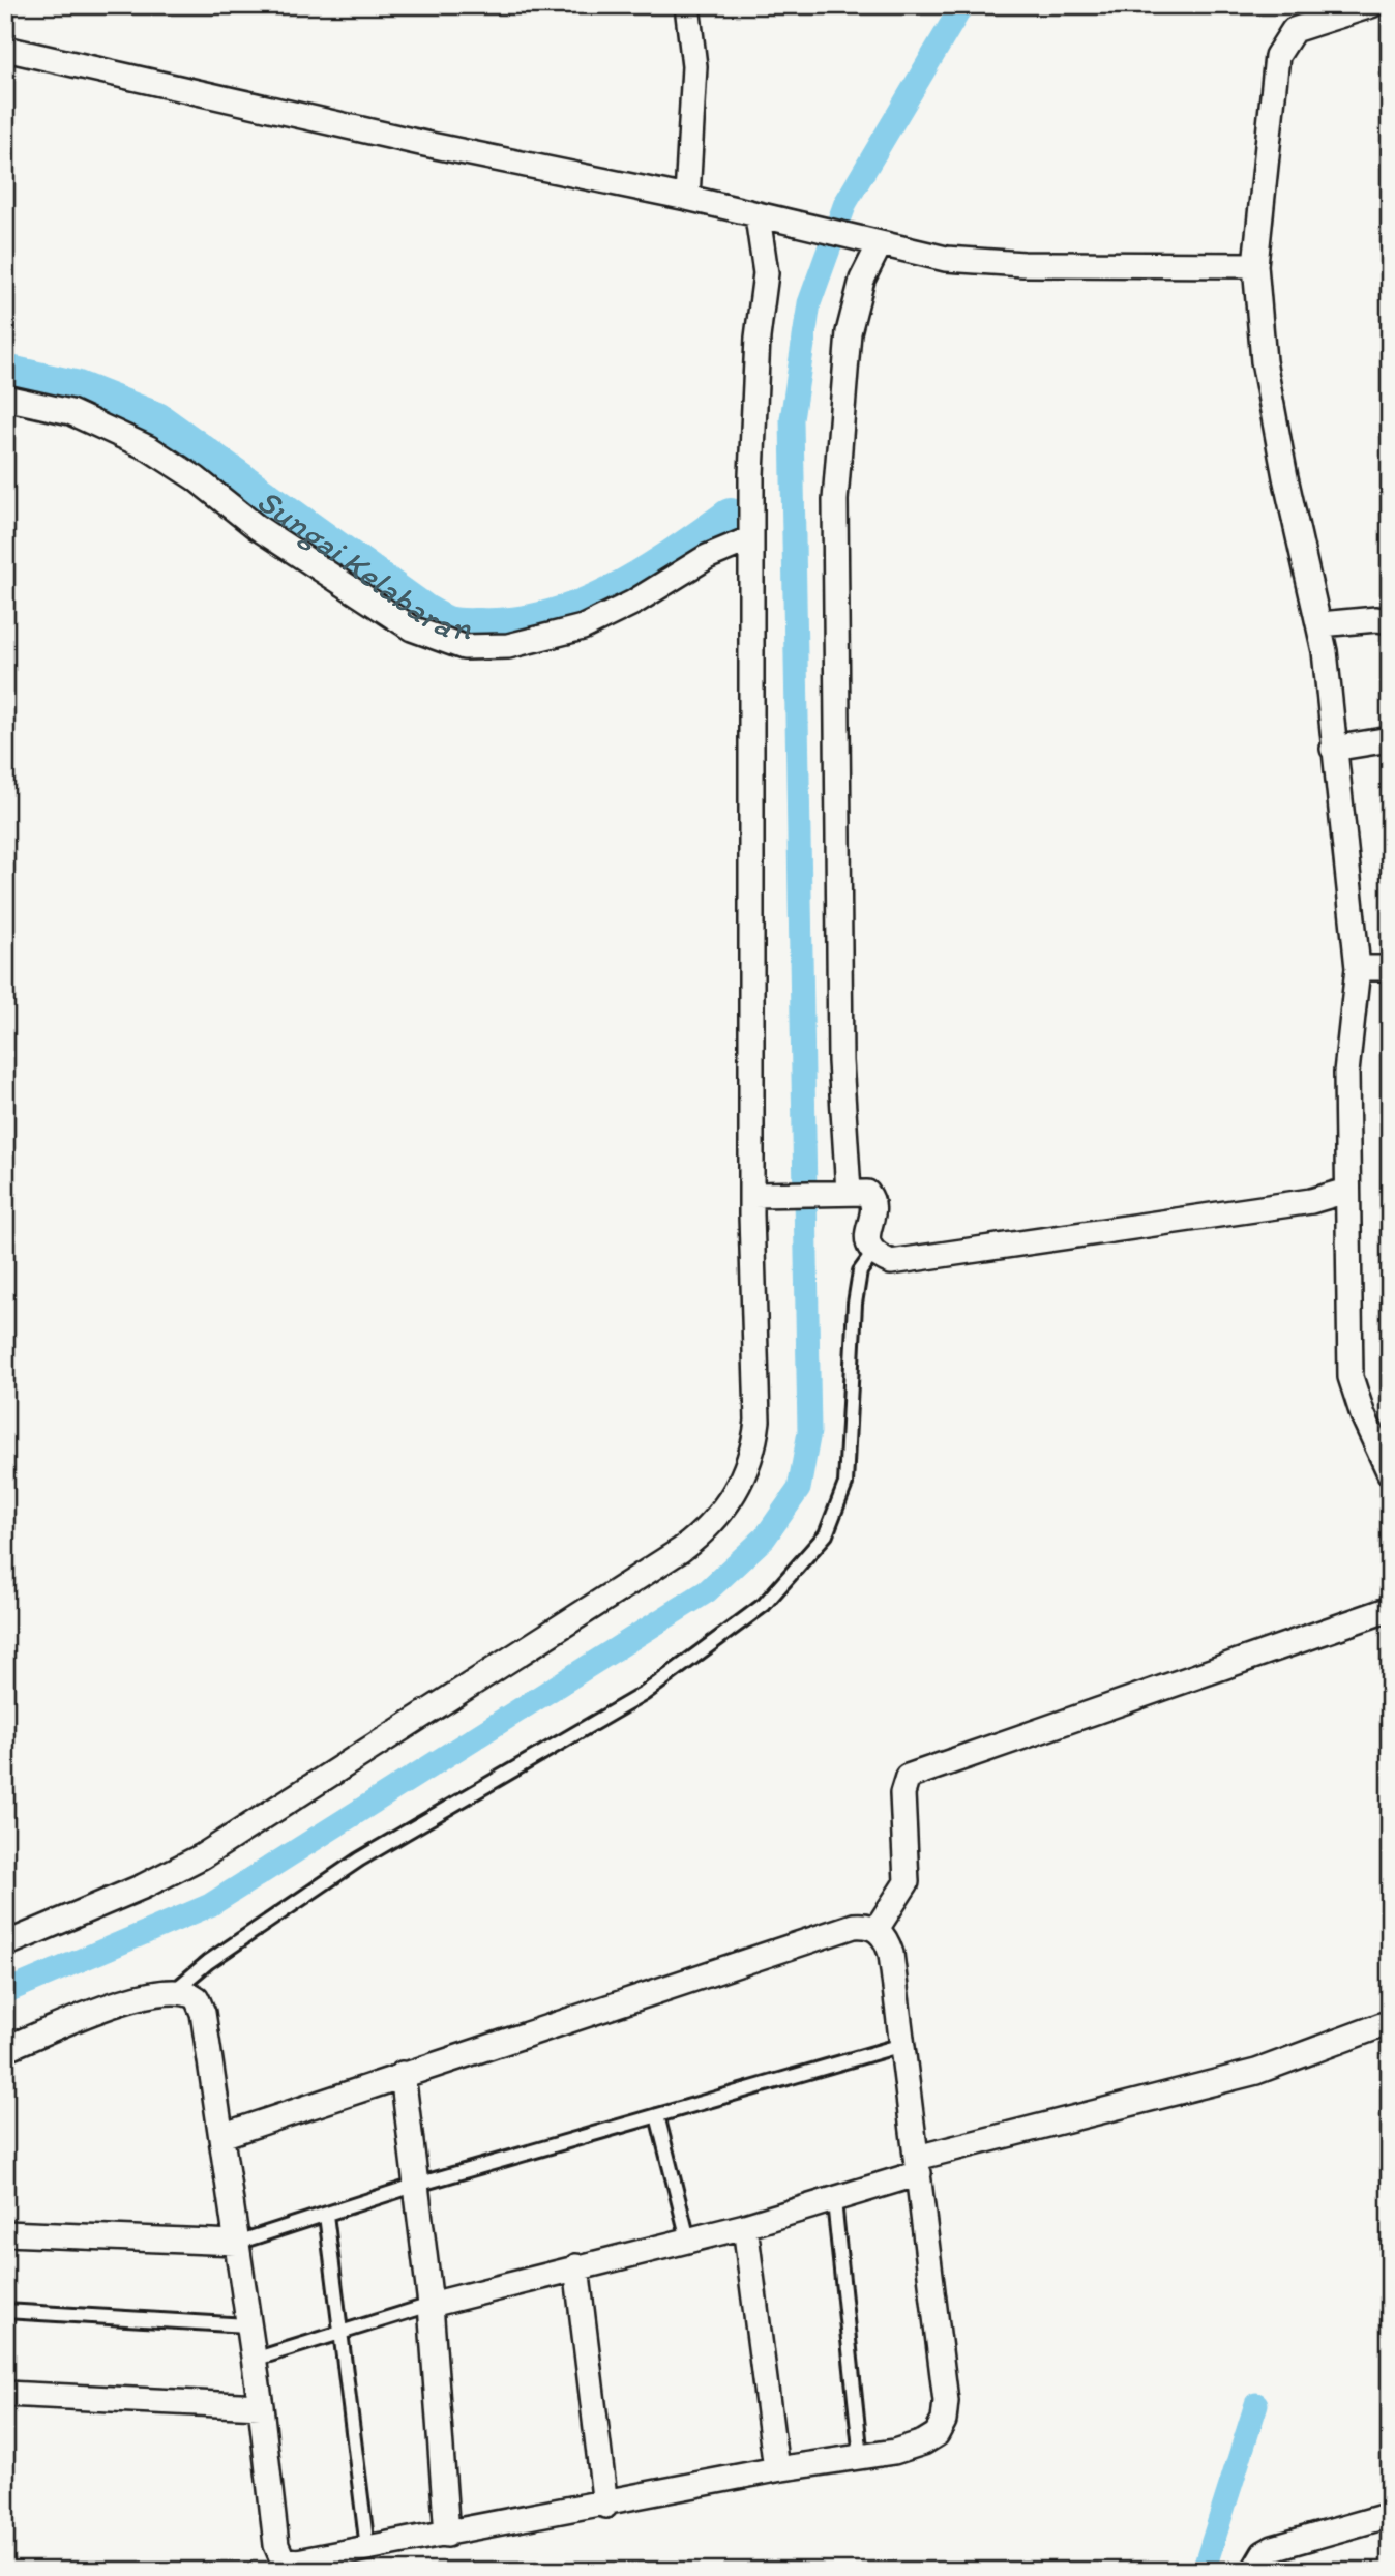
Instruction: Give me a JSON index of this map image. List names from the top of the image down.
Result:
{
  "water": ["Sungai Kelabaran"]
}
